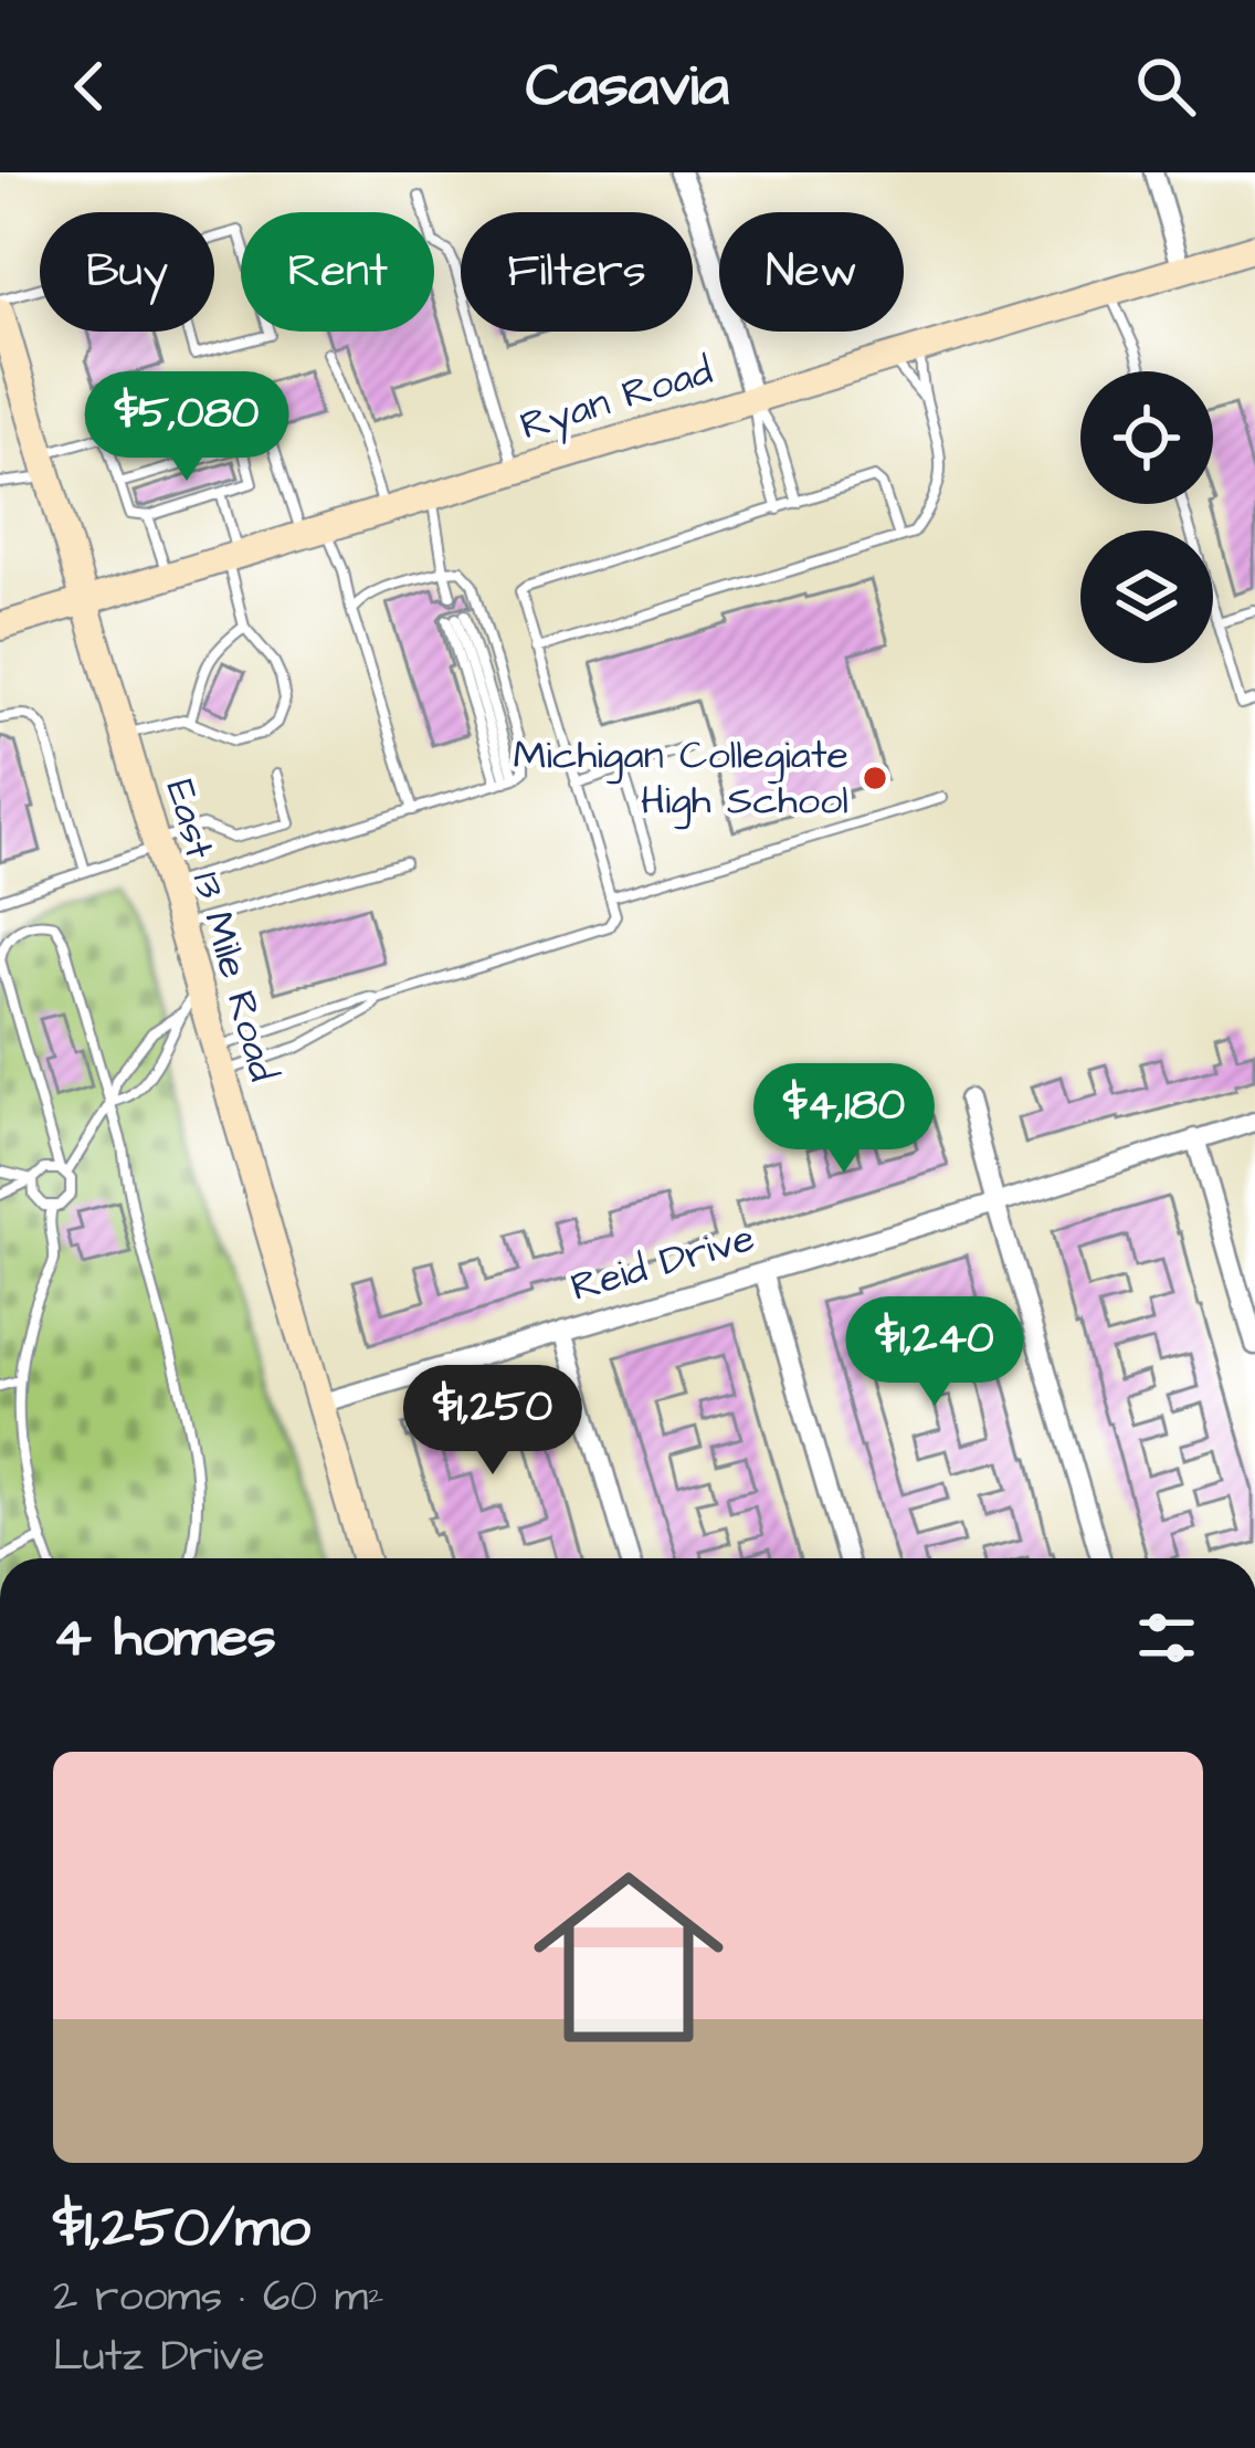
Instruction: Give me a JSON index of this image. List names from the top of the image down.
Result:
{
  "streets": {
    "main road": ["Ryan Road", "East 13 Mile Road"],
    "street": ["Reid Drive"]
  },
  "crossings": [
    ["Ryan Road", "East 13 Mile Road"],
    ["East 13 Mile Road", "Reid Drive"]
  ],
  "places": ["Michigan Collegiate High School"],
  "page": {
    "header": "Casavia",
    "chip": [
      "Buy",
      "Rent",
      "Filters",
      "New"
    ],
    "price": [
      "$5,080",
      "$4,180",
      "$1,240",
      "$1,250"
    ],
    "heading": "4 homes",
    "list": [
      {
        "name": "$1,250/mo",
        "note": "2 rooms · 60 m² · Lutz Drive"
      }
    ]
  }
}
